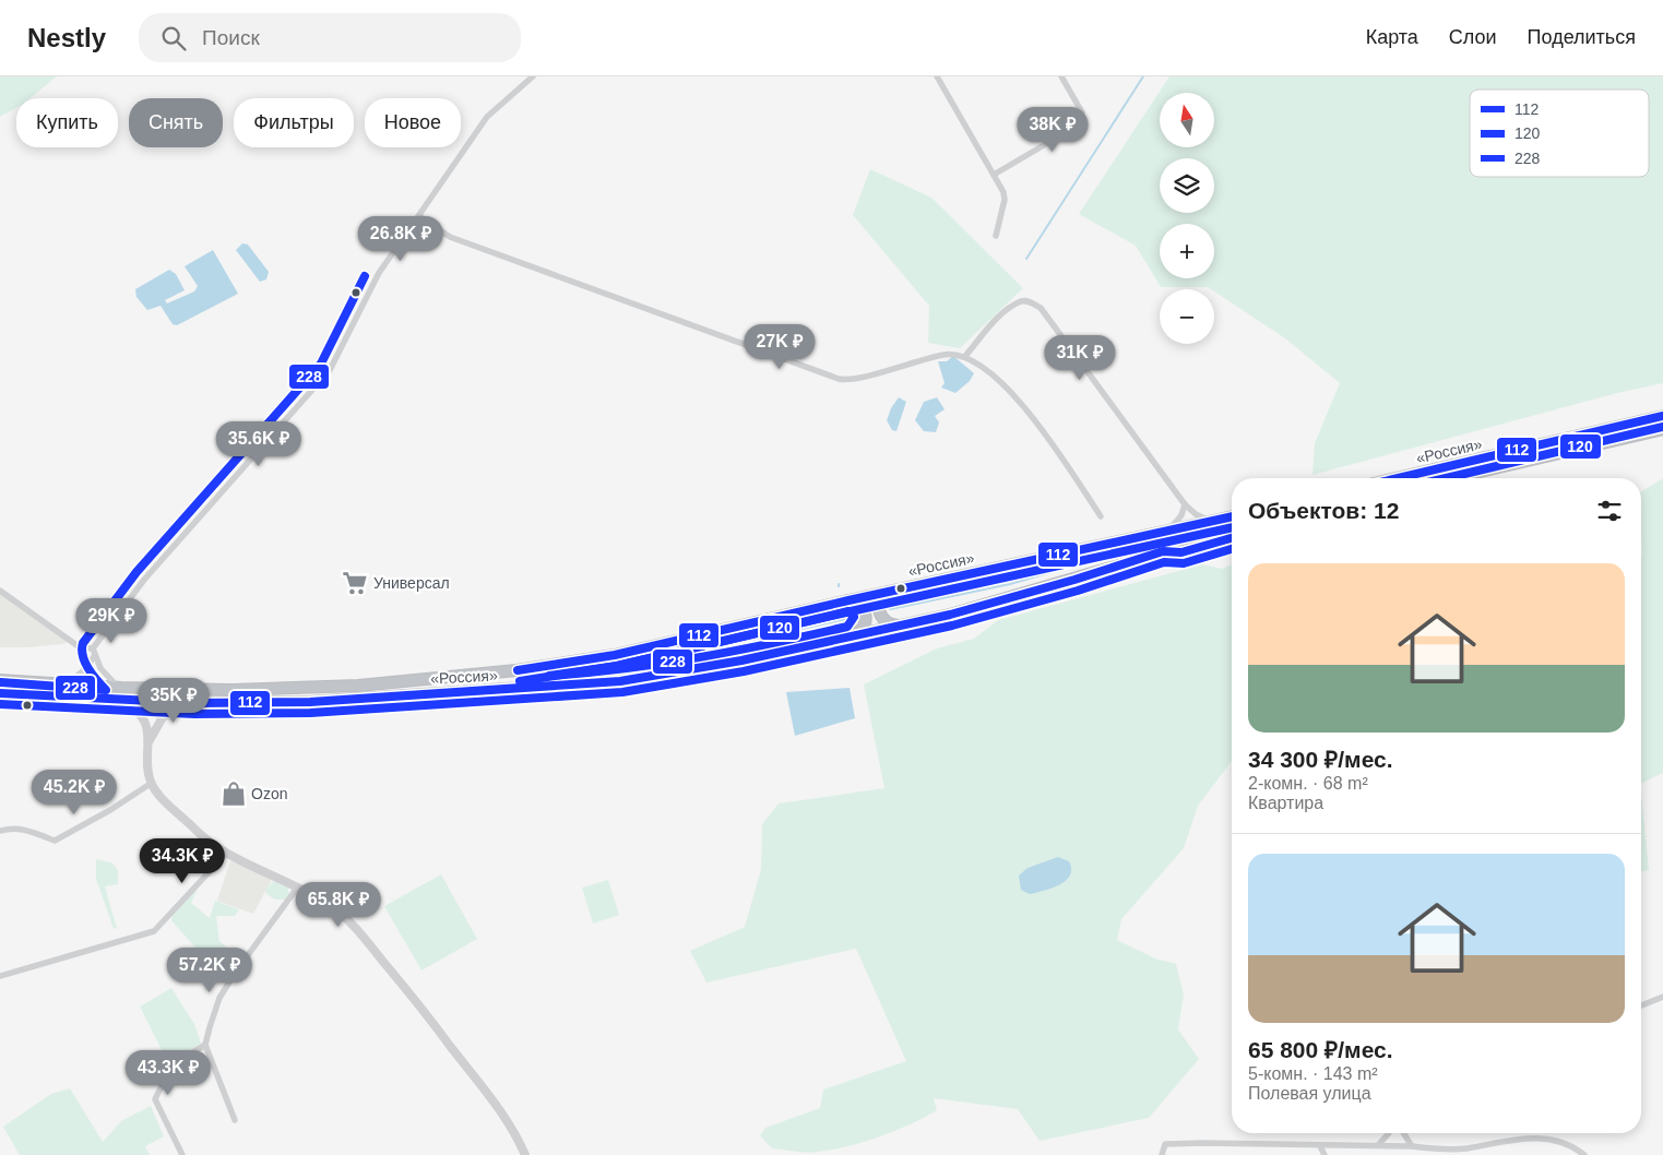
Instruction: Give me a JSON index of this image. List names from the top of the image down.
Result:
{
  "streets": {
    "highway": ["«Россия»"]
  },
  "places": {
    "supermarket": ["Универсал"],
    "shop": ["Ozon"]
  },
  "lines": ["transit line 228", "transit line 112", "transit line 120"],
  "legend": ["112", "120", "228"],
  "north": "top",
  "page": {
    "header": "Nestly",
    "search": "Поиск",
    "nav": ["Карта", "Слои", "Поделиться"],
    "map_buttons": ["+", "−"],
    "chip": [
      "Купить",
      "Снять",
      "Фильтры",
      "Новое"
    ],
    "price": [
      "38K ₽",
      "26.8K ₽",
      "27K ₽",
      "31K ₽",
      "35.6K ₽",
      "29K ₽",
      "35K ₽",
      "45.2K ₽",
      "34.3K ₽",
      "65.8K ₽",
      "57.2K ₽",
      "43.3K ₽"
    ],
    "heading": "Объектов: 12",
    "list": [
      {
        "name": "34 300 ₽/мес.",
        "note": "2-комн. · 68 m² · Квартира"
      },
      {
        "name": "65 800 ₽/мес.",
        "note": "5-комн. · 143 m² · Полевая улица"
      }
    ]
  }
}
